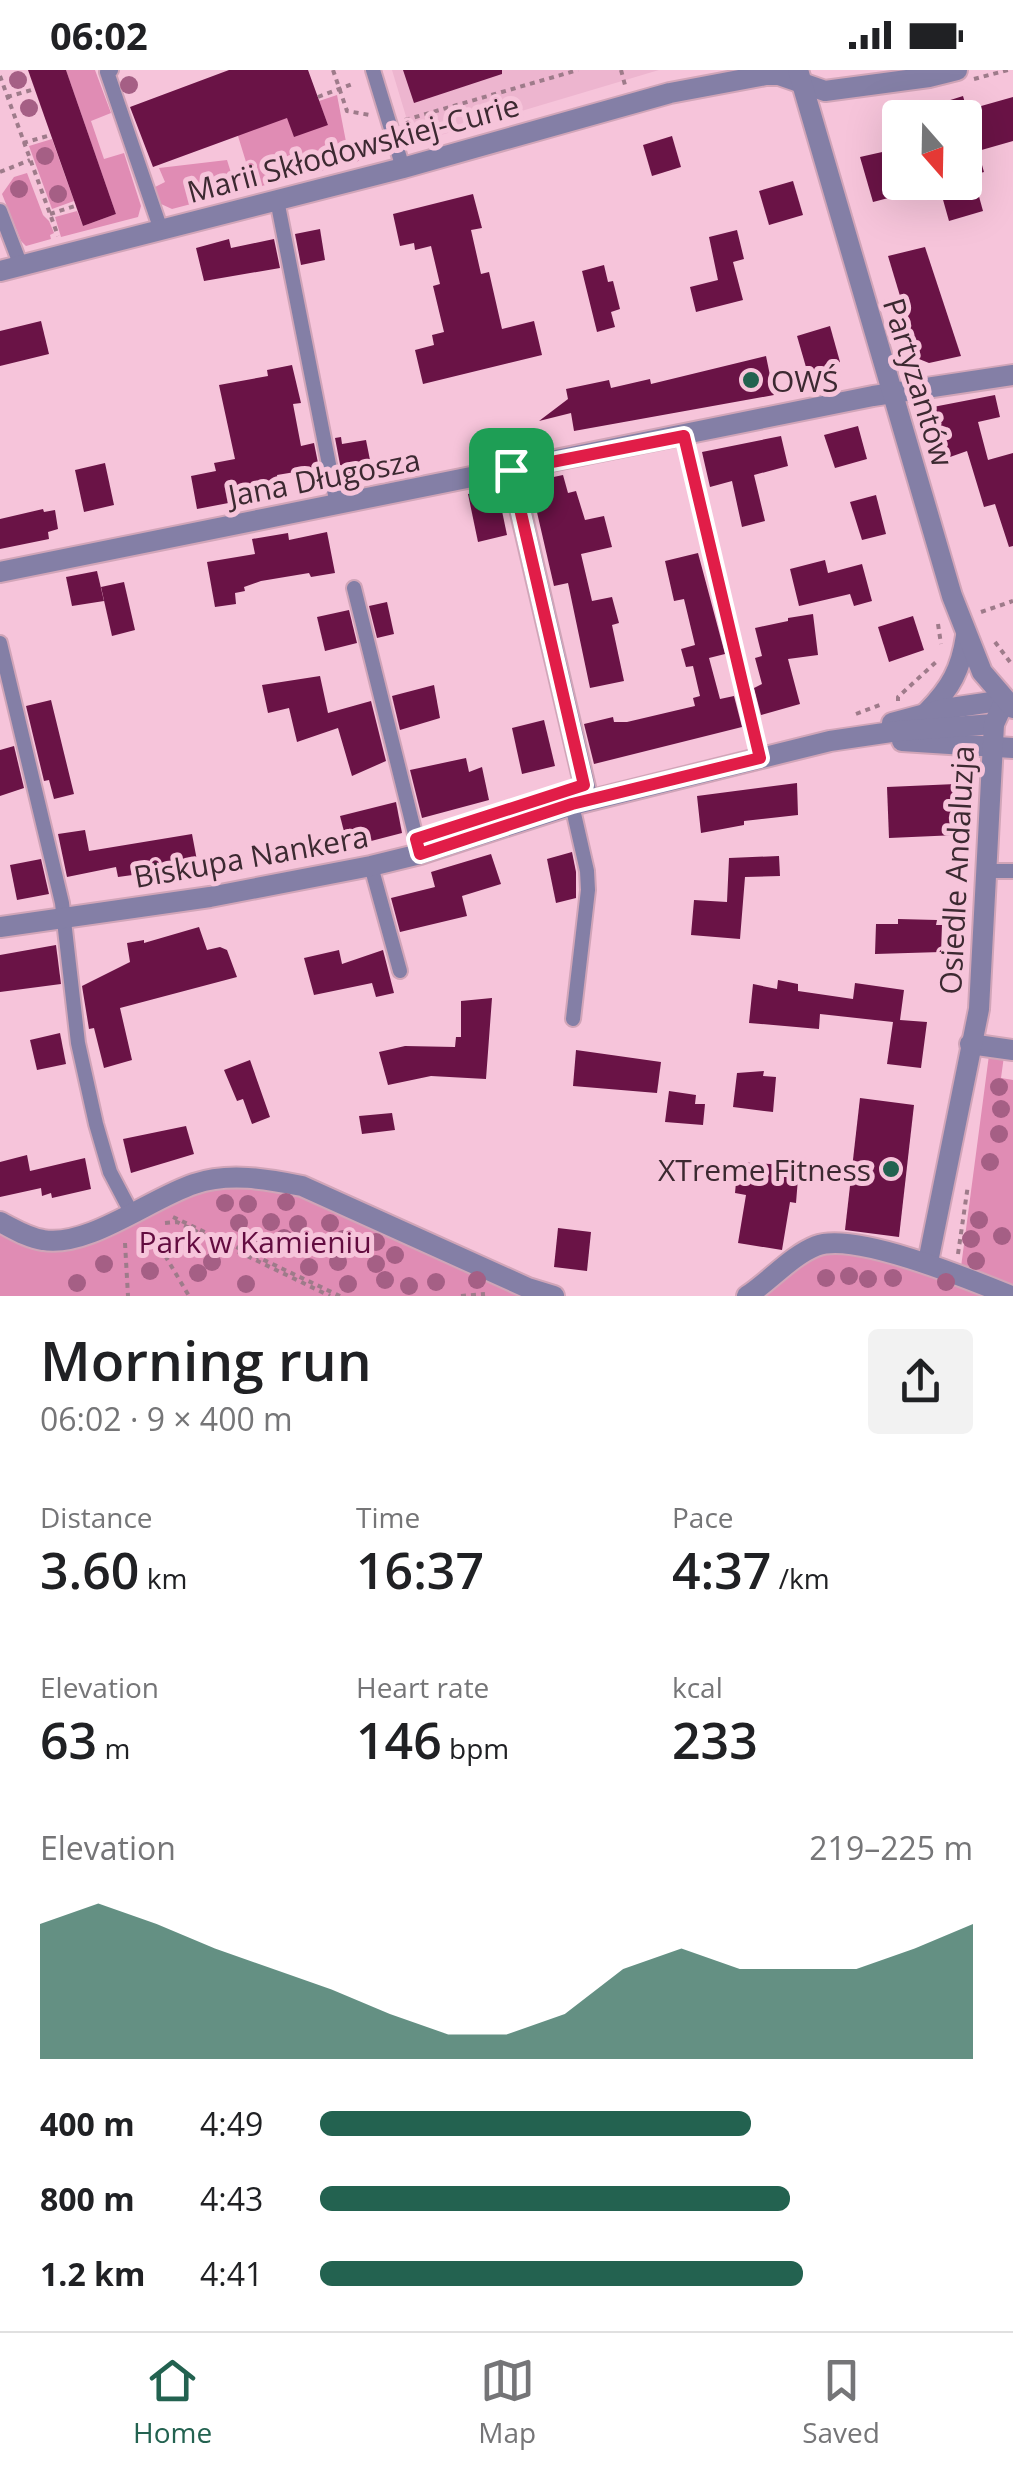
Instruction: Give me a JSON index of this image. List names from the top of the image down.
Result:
{
  "streets": {
    "street": [
      "Marii Skłodowskiej-Curie",
      "Partyzantów",
      "Jana Długosza",
      "Biskupa Nankera",
      "Osiedle Andaluzja"
    ]
  },
  "crossings": [
    ["Marii Skłodowskiej-Curie", "Partyzantów"],
    ["Partyzantów", "Jana Długosza"],
    ["Partyzantów", "Biskupa Nankera"],
    ["Partyzantów", "Osiedle Andaluzja"],
    ["Biskupa Nankera", "Osiedle Andaluzja"]
  ],
  "parks": ["Park w Kamieniu"],
  "places": ["OWŚ", "XTreme Fitness"],
  "north": "bottom",
  "page": {
    "status": "06:02",
    "heading": ["Morning run", "06:02 · 9 × 400 m"],
    "stats": [
      ["Distance", "3.60 km"],
      ["Time", "16:37"],
      ["Pace", "4:37 /km"],
      ["Elevation", "63 m"],
      ["Heart rate", "146 bpm"],
      ["kcal", "233"]
    ],
    "chart": ["Elevation", "219–225 m"],
    "list": [
      {
        "name": "400 m",
        "note": "4:49"
      },
      {
        "name": "800 m",
        "note": "4:43"
      },
      {
        "name": "1.2 km",
        "note": "4:41"
      }
    ],
    "tabs": ["Home", "Map", "Saved"]
  }
}
